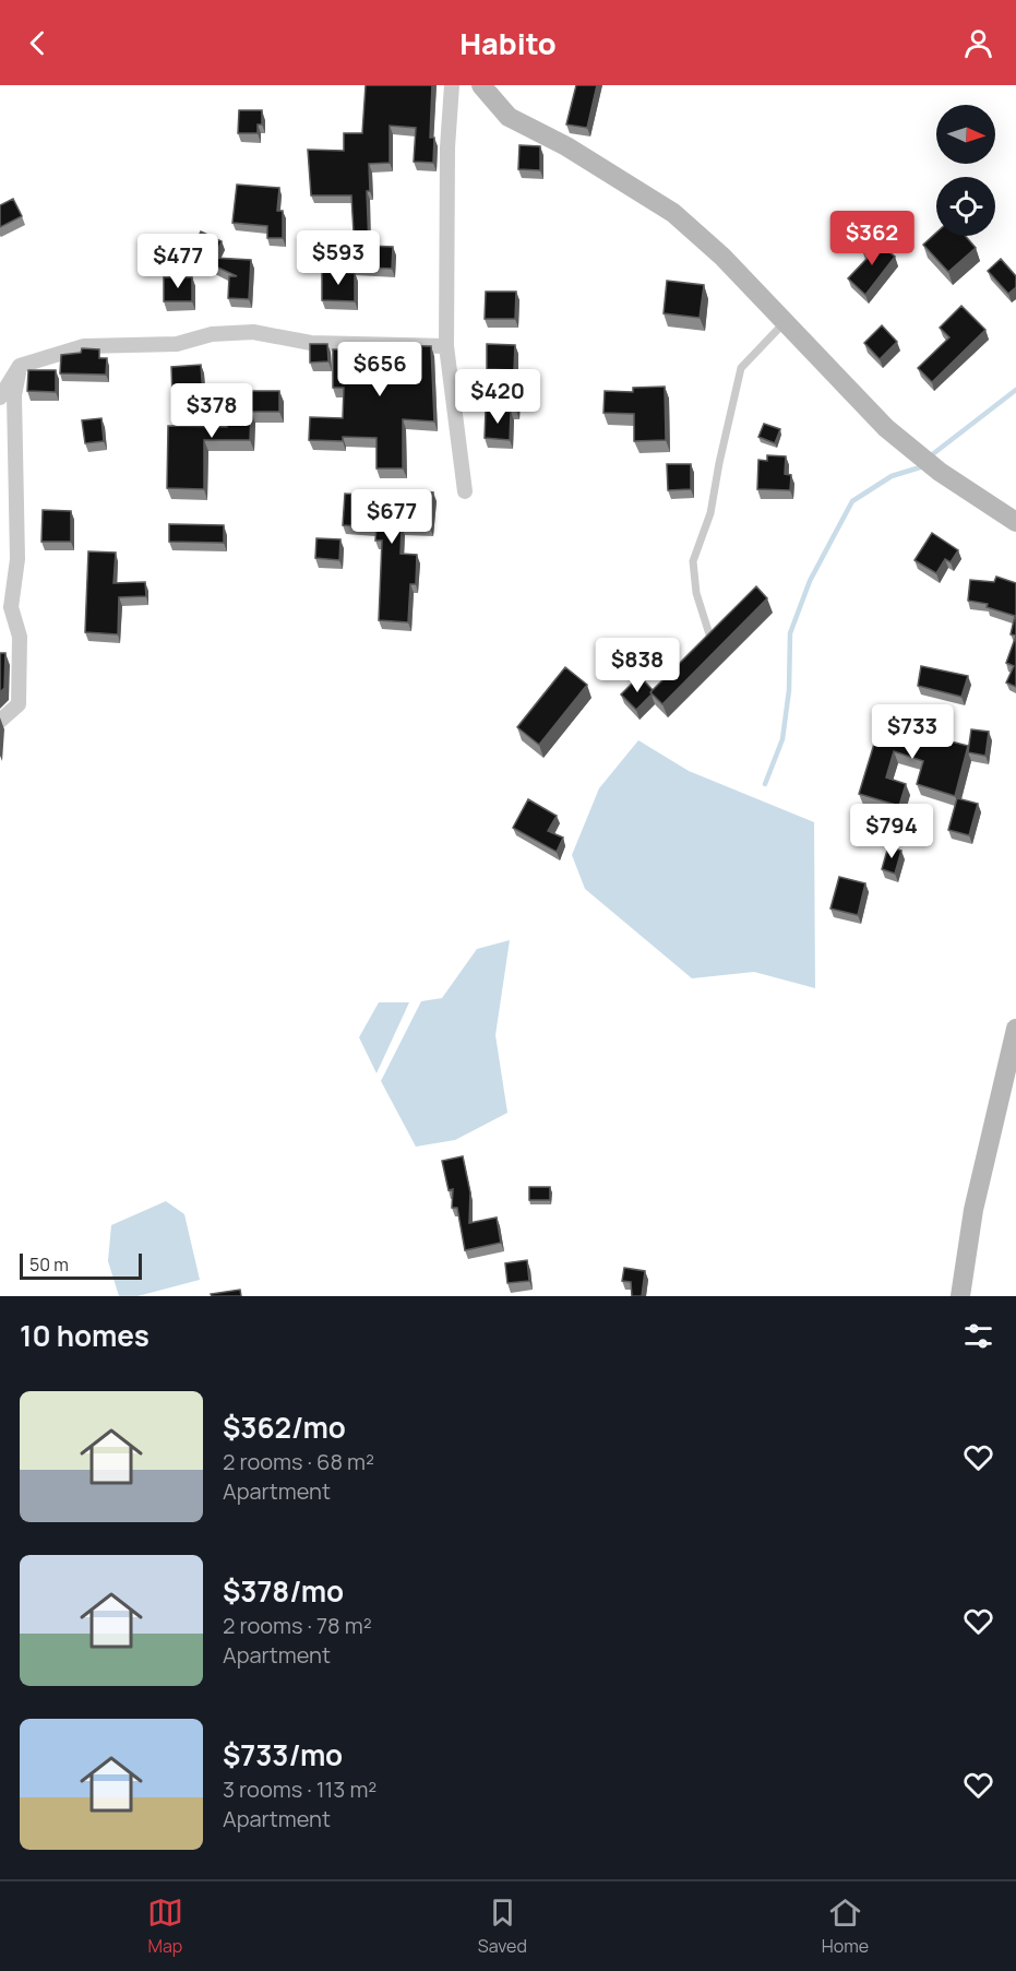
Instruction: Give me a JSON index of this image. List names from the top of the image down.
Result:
{
  "scale_bar": "50 m",
  "north": "right",
  "page": {
    "header": "Habito",
    "price": [
      "$362",
      "$593",
      "$477",
      "$656",
      "$420",
      "$378",
      "$677",
      "$838",
      "$733",
      "$794"
    ],
    "scale": "50 m",
    "heading": "10 homes",
    "list": [
      {
        "name": "$362/mo",
        "note": "2 rooms · 68 m² · Apartment"
      },
      {
        "name": "$378/mo",
        "note": "2 rooms · 78 m² · Apartment"
      },
      {
        "name": "$733/mo",
        "note": "3 rooms · 113 m² · Apartment"
      }
    ],
    "tabs": ["Map", "Saved", "Home"]
  }
}
